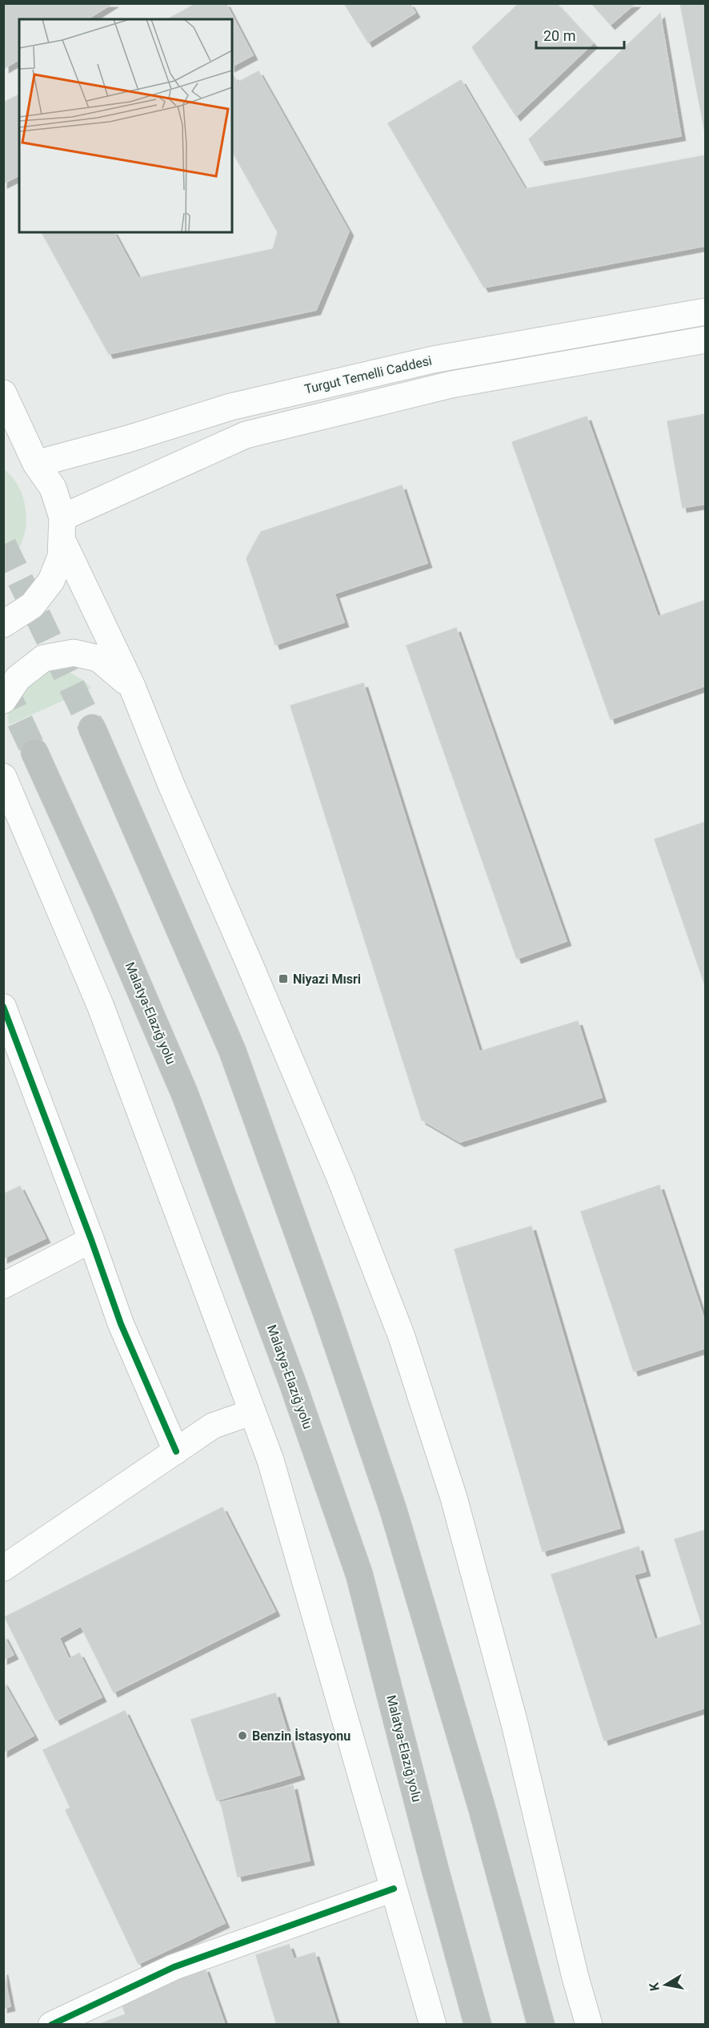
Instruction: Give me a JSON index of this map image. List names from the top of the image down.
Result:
{
  "streets": {
    "highway": ["Malatya-Elazığ yolu"],
    "main road": ["Turgut Temelli Caddesi"]
  },
  "places": {
    "transit": ["Niyazi Mısri"],
    "other": ["Benzin İstasyonu"]
  },
  "scale_bar": "20 m",
  "north": "left"
}
